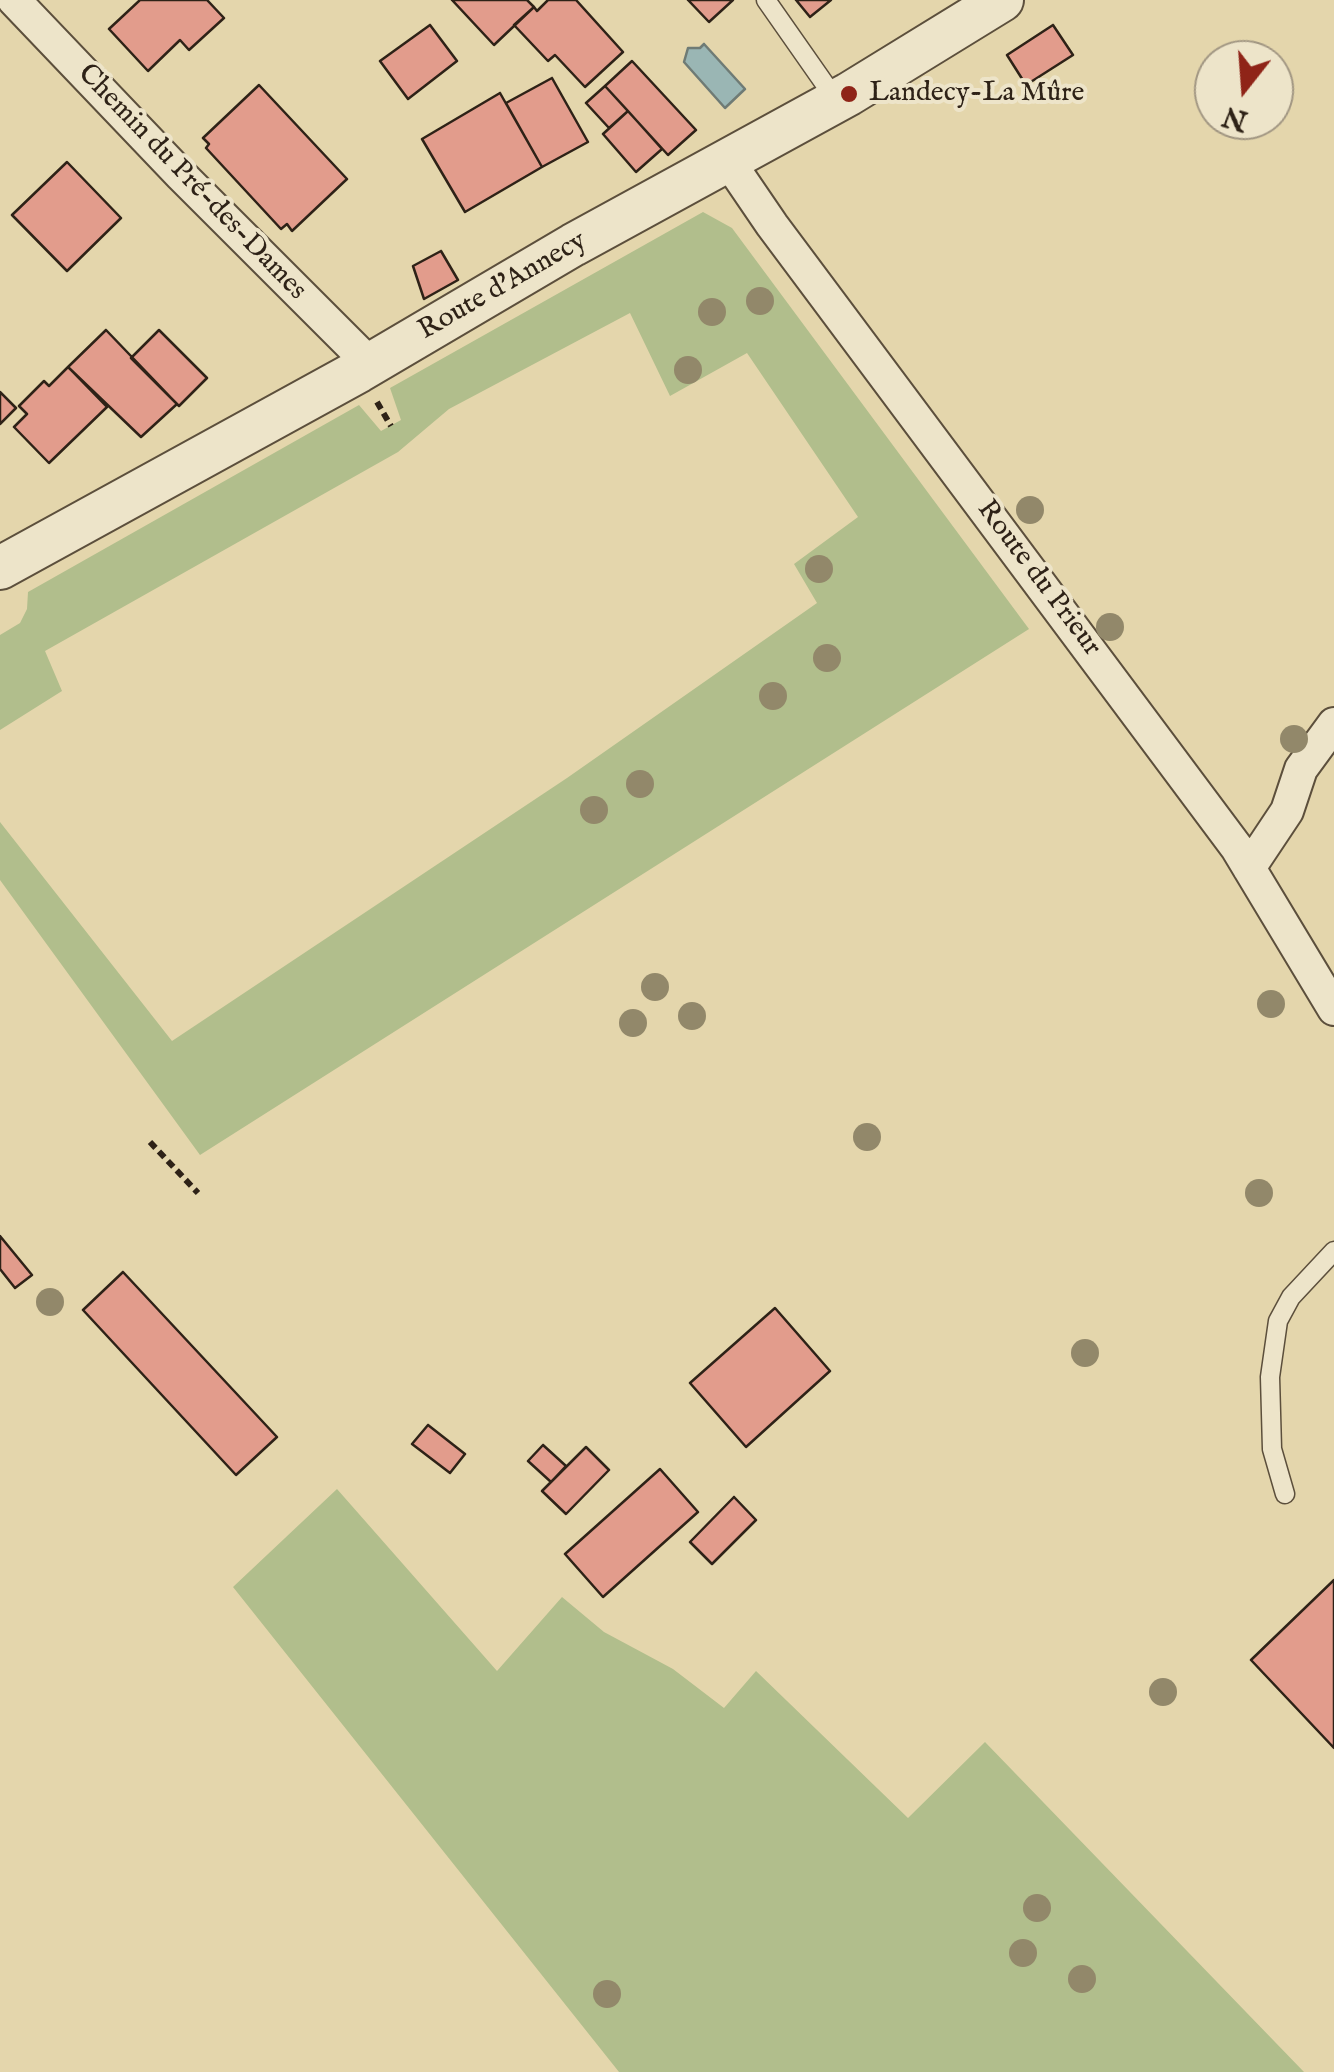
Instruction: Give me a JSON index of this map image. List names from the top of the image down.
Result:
{
  "streets": {
    "street": ["Chemin du Pré-des-Dames", "Route d'Annecy", "Route du Prieur"]
  },
  "crossings": [
    ["Chemin du Pré-des-Dames", "Route d'Annecy"],
    ["Route d'Annecy", "Route du Prieur"]
  ],
  "places": ["Landecy-La Mûre"],
  "north": "bottom"
}
